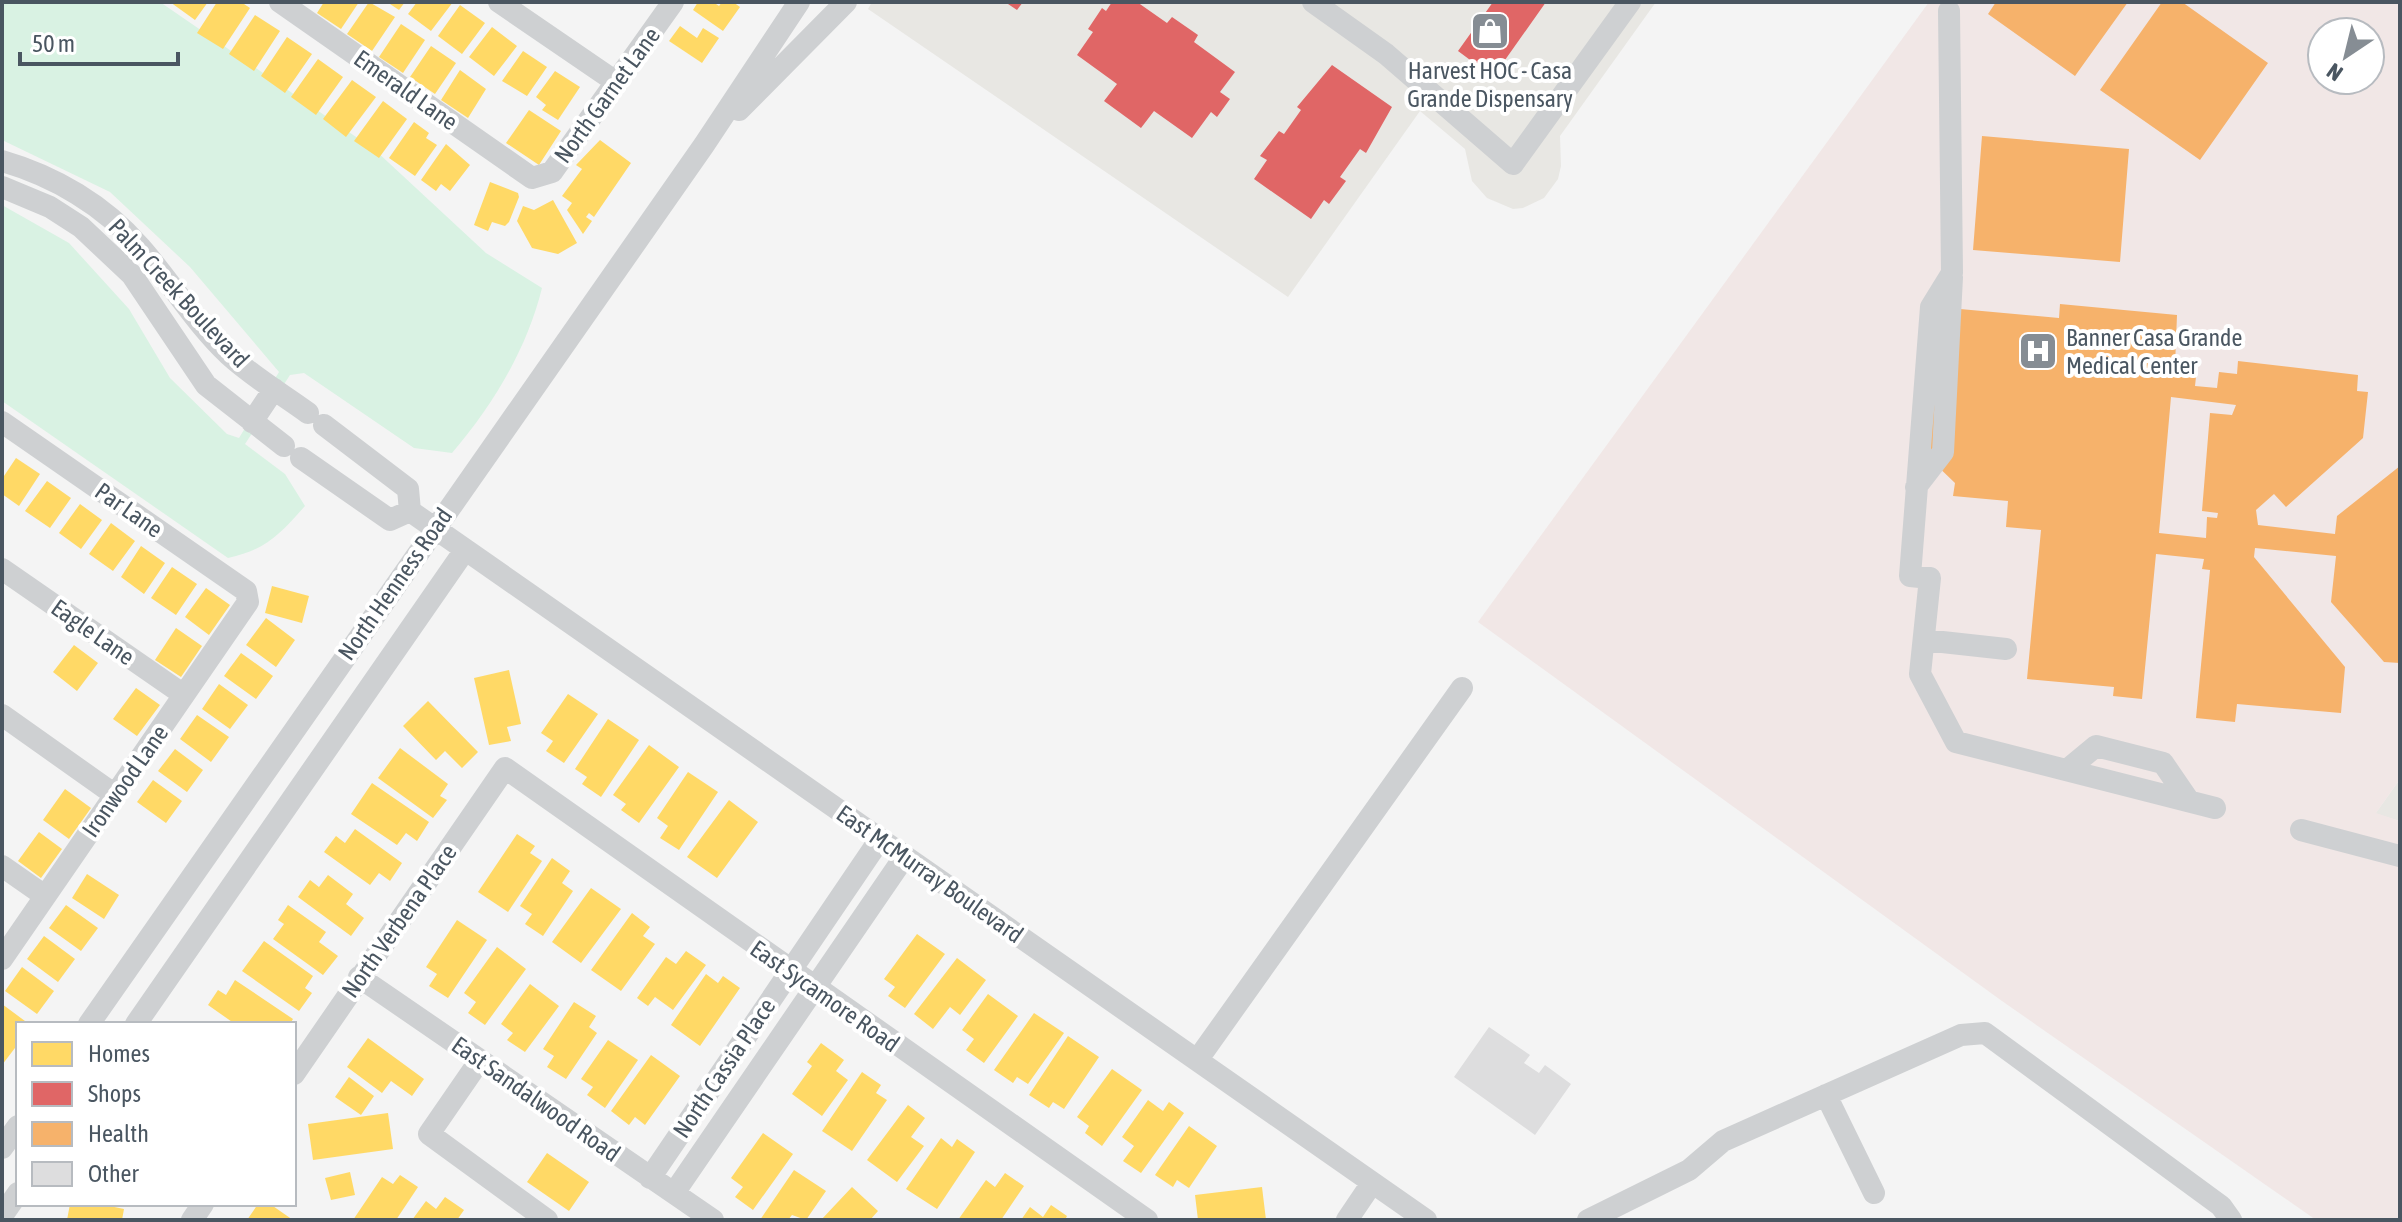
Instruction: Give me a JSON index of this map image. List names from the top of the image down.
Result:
{
  "streets": {
    "street": [
      "Emerald Lane",
      "North Garnet Lane",
      "Palm Creek Boulevard",
      "Par Lane",
      "North Henness Road",
      "Eagle Lane",
      "Ironwood Lane",
      "East McMurray Boulevard",
      "North Verbena Place",
      "East Sycamore Road",
      "North Cassia Place",
      "East Sandalwood Road"
    ]
  },
  "crossings": [
    ["Emerald Lane", "North Garnet Lane"],
    ["Palm Creek Boulevard", "North Henness Road"],
    ["Palm Creek Boulevard", "East McMurray Boulevard"],
    ["Par Lane", "Ironwood Lane"],
    ["North Henness Road", "East McMurray Boulevard"],
    ["Eagle Lane", "Ironwood Lane"],
    ["East McMurray Boulevard", "North Cassia Place"],
    ["North Verbena Place", "East Sycamore Road"],
    ["North Verbena Place", "East Sandalwood Road"],
    ["East Sycamore Road", "North Cassia Place"],
    ["North Cassia Place", "East Sandalwood Road"]
  ],
  "places": {
    "shop": ["Harvest HOC - Casa Grande Dispensary"],
    "hospital": ["Banner Casa Grande Medical Center"]
  },
  "legend": [
    "Homes",
    "Shops",
    "Health",
    "Other"
  ],
  "scale_bar": "50 m",
  "north": "bottom left"
}
